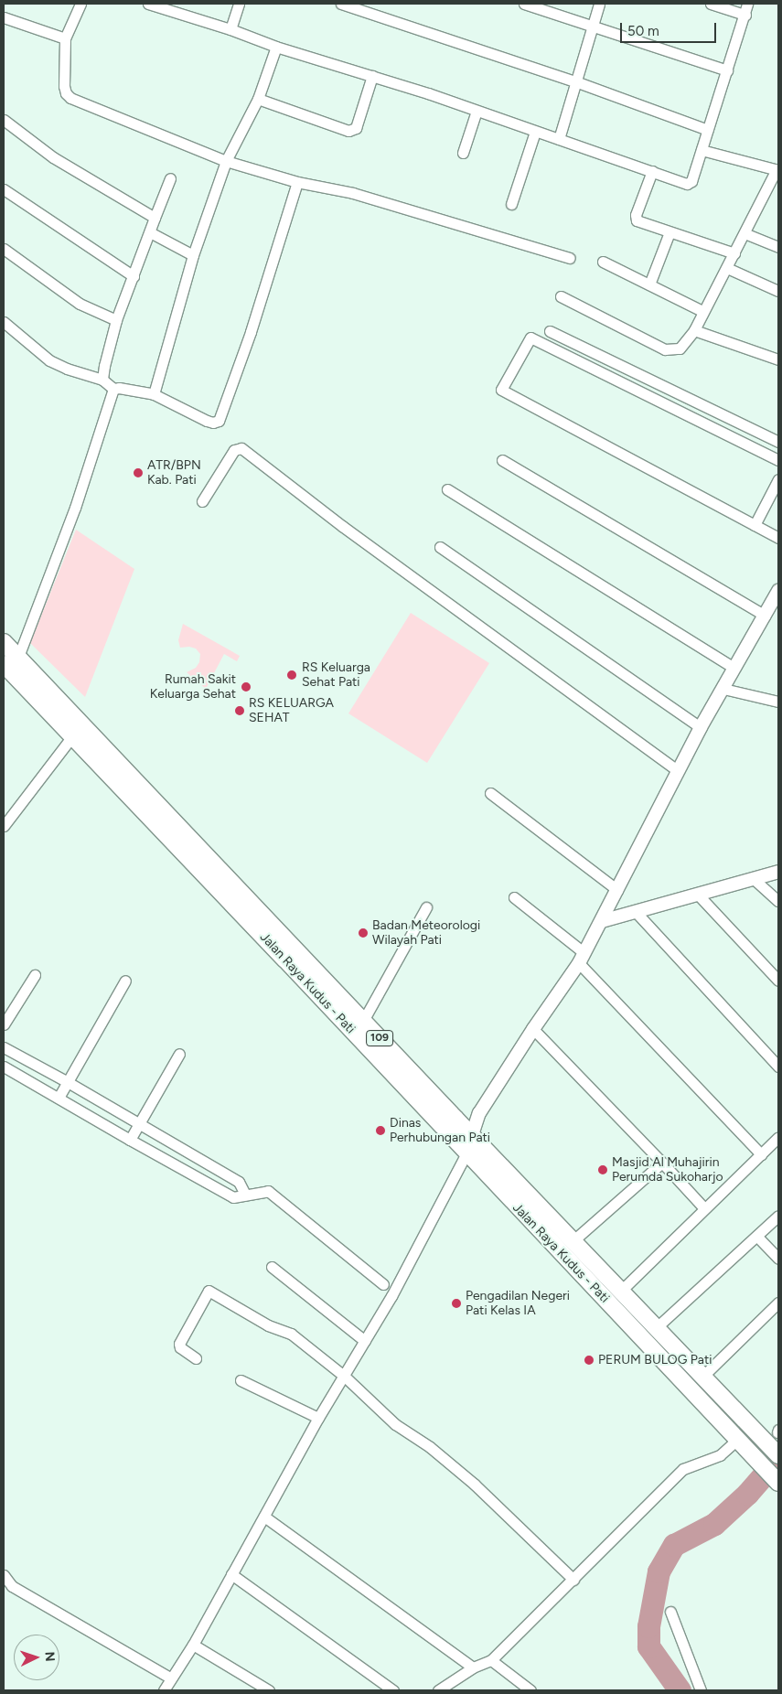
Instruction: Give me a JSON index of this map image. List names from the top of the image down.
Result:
{
  "streets": {
    "main road": ["Jalan Raya Kudus - Pati", "109"]
  },
  "places": [
    "ATR/BPN Kab. Pati",
    "RS Keluarga Sehat Pati",
    "Rumah Sakit Keluarga Sehat",
    "RS KELUARGA SEHAT",
    "Badan Meteorologi Wilayah Pati",
    "Dinas Perhubungan Pati",
    "Masjid Al Muhajirin Perumda Sukoharjo",
    "Pengadilan Negeri Pati Kelas IA",
    "PERUM BULOG Pati"
  ],
  "scale_bar": "50 m",
  "north": "right"
}
